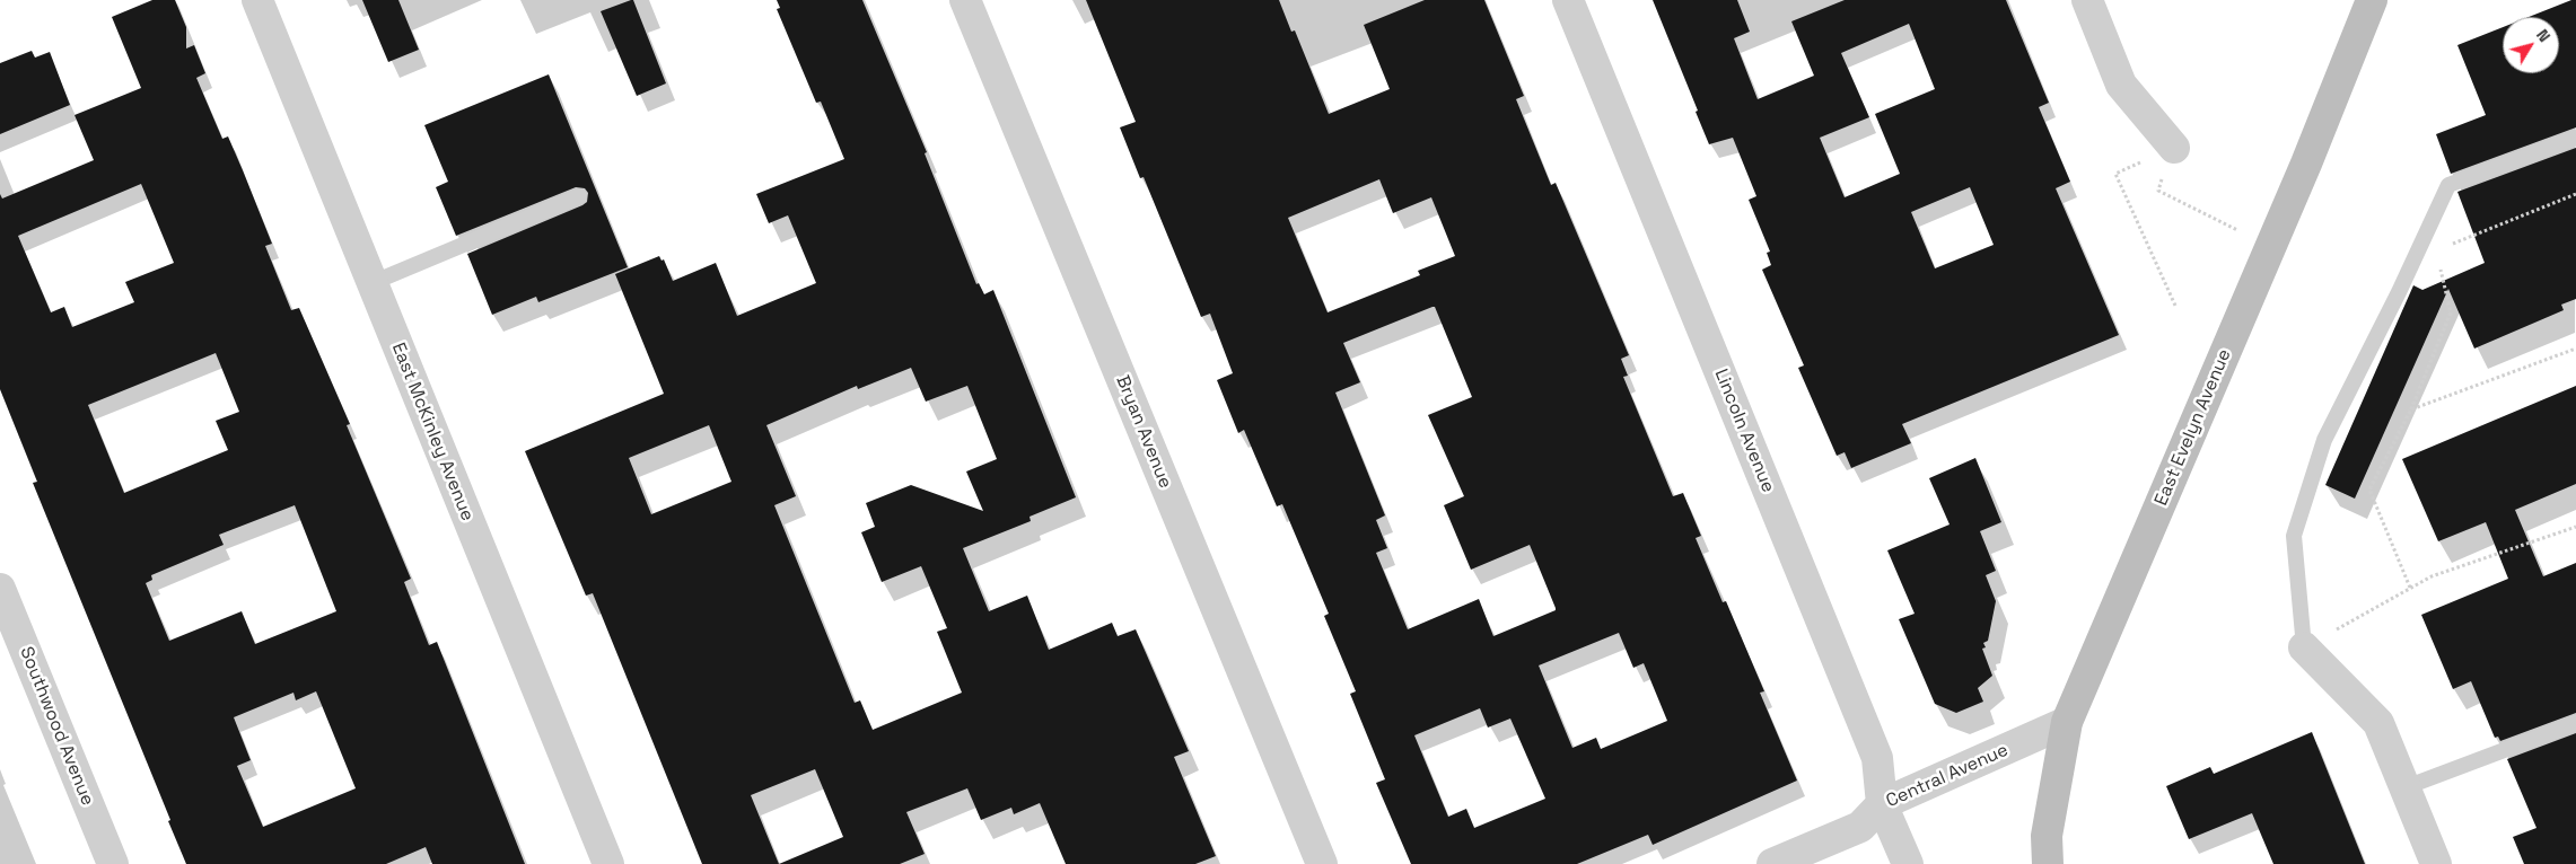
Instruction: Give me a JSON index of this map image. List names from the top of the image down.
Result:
{
  "streets": {
    "main road": ["East Evelyn Avenue"],
    "street": [
      "Lincoln Avenue",
      "East McKinley Avenue",
      "Bryan Avenue",
      "Southwood Avenue",
      "Central Avenue"
    ]
  },
  "crossings": [
    ["East Evelyn Avenue", "Central Avenue"],
    ["Lincoln Avenue", "Central Avenue"]
  ],
  "north": "top right"
}
